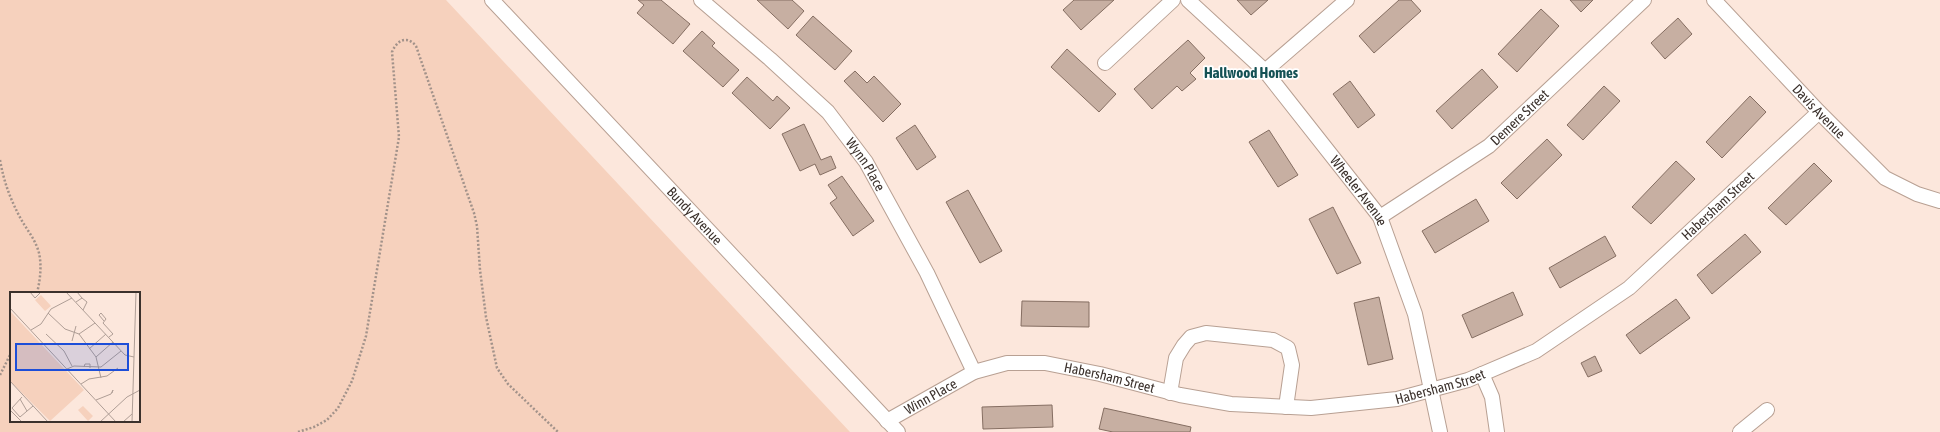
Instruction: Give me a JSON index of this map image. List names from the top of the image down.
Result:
{
  "streets": {
    "street": [
      "Davis Avenue",
      "Demere Street",
      "Wynn Place",
      "Wheeler Avenue",
      "Habersham Street",
      "Bundy Avenue",
      "Winn Place"
    ]
  },
  "crossings": [
    ["Davis Avenue", "Habersham Street"],
    ["Demere Street", "Wheeler Avenue"],
    ["Wynn Place", "Habersham Street"],
    ["Wynn Place", "Winn Place"],
    ["Wheeler Avenue", "Habersham Street"],
    ["Habersham Street", "Winn Place"],
    ["Bundy Avenue", "Winn Place"]
  ],
  "districts": ["Hallwood Homes"]
}
